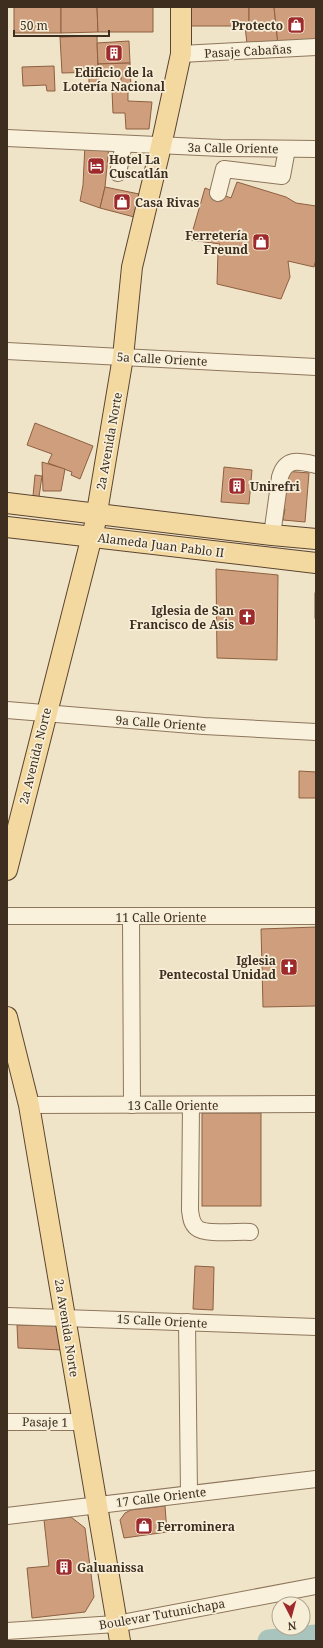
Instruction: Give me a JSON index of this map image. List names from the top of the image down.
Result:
{
  "streets": {
    "main road": ["2a Avenida Norte", "Alameda Juan Pablo II"],
    "street": [
      "Pasaje Cabañas",
      "3a Calle Oriente",
      "5a Calle Oriente",
      "9a Calle Oriente",
      "11 Calle Oriente",
      "13 Calle Oriente",
      "15 Calle Oriente",
      "Pasaje 1",
      "17 Calle Oriente",
      "Boulevar Tutunichapa"
    ]
  },
  "crossings": [
    ["Pasaje Cabañas", "2a Avenida Norte"],
    ["3a Calle Oriente", "2a Avenida Norte"],
    ["5a Calle Oriente", "2a Avenida Norte"],
    ["2a Avenida Norte", "Alameda Juan Pablo II"],
    ["2a Avenida Norte", "9a Calle Oriente"],
    ["2a Avenida Norte", "13 Calle Oriente"],
    ["2a Avenida Norte", "15 Calle Oriente"],
    ["2a Avenida Norte", "Pasaje 1"],
    ["2a Avenida Norte", "17 Calle Oriente"],
    ["2a Avenida Norte", "Boulevar Tutunichapa"]
  ],
  "places": {
    "shop": [
      "Protecto",
      "Casa Rivas",
      "Ferretería Freund",
      "Ferrominera"
    ],
    "building": ["Edificio de la Lotería Nacional", "Unirefri", "Galuanissa"],
    "hotel": ["Hotel La Cuscatlán"],
    "church": ["Iglesia de San Francisco de Asis", "Iglesia Pentecostal Unidad"]
  },
  "scale_bar": "50 m",
  "north": "bottom"
}
